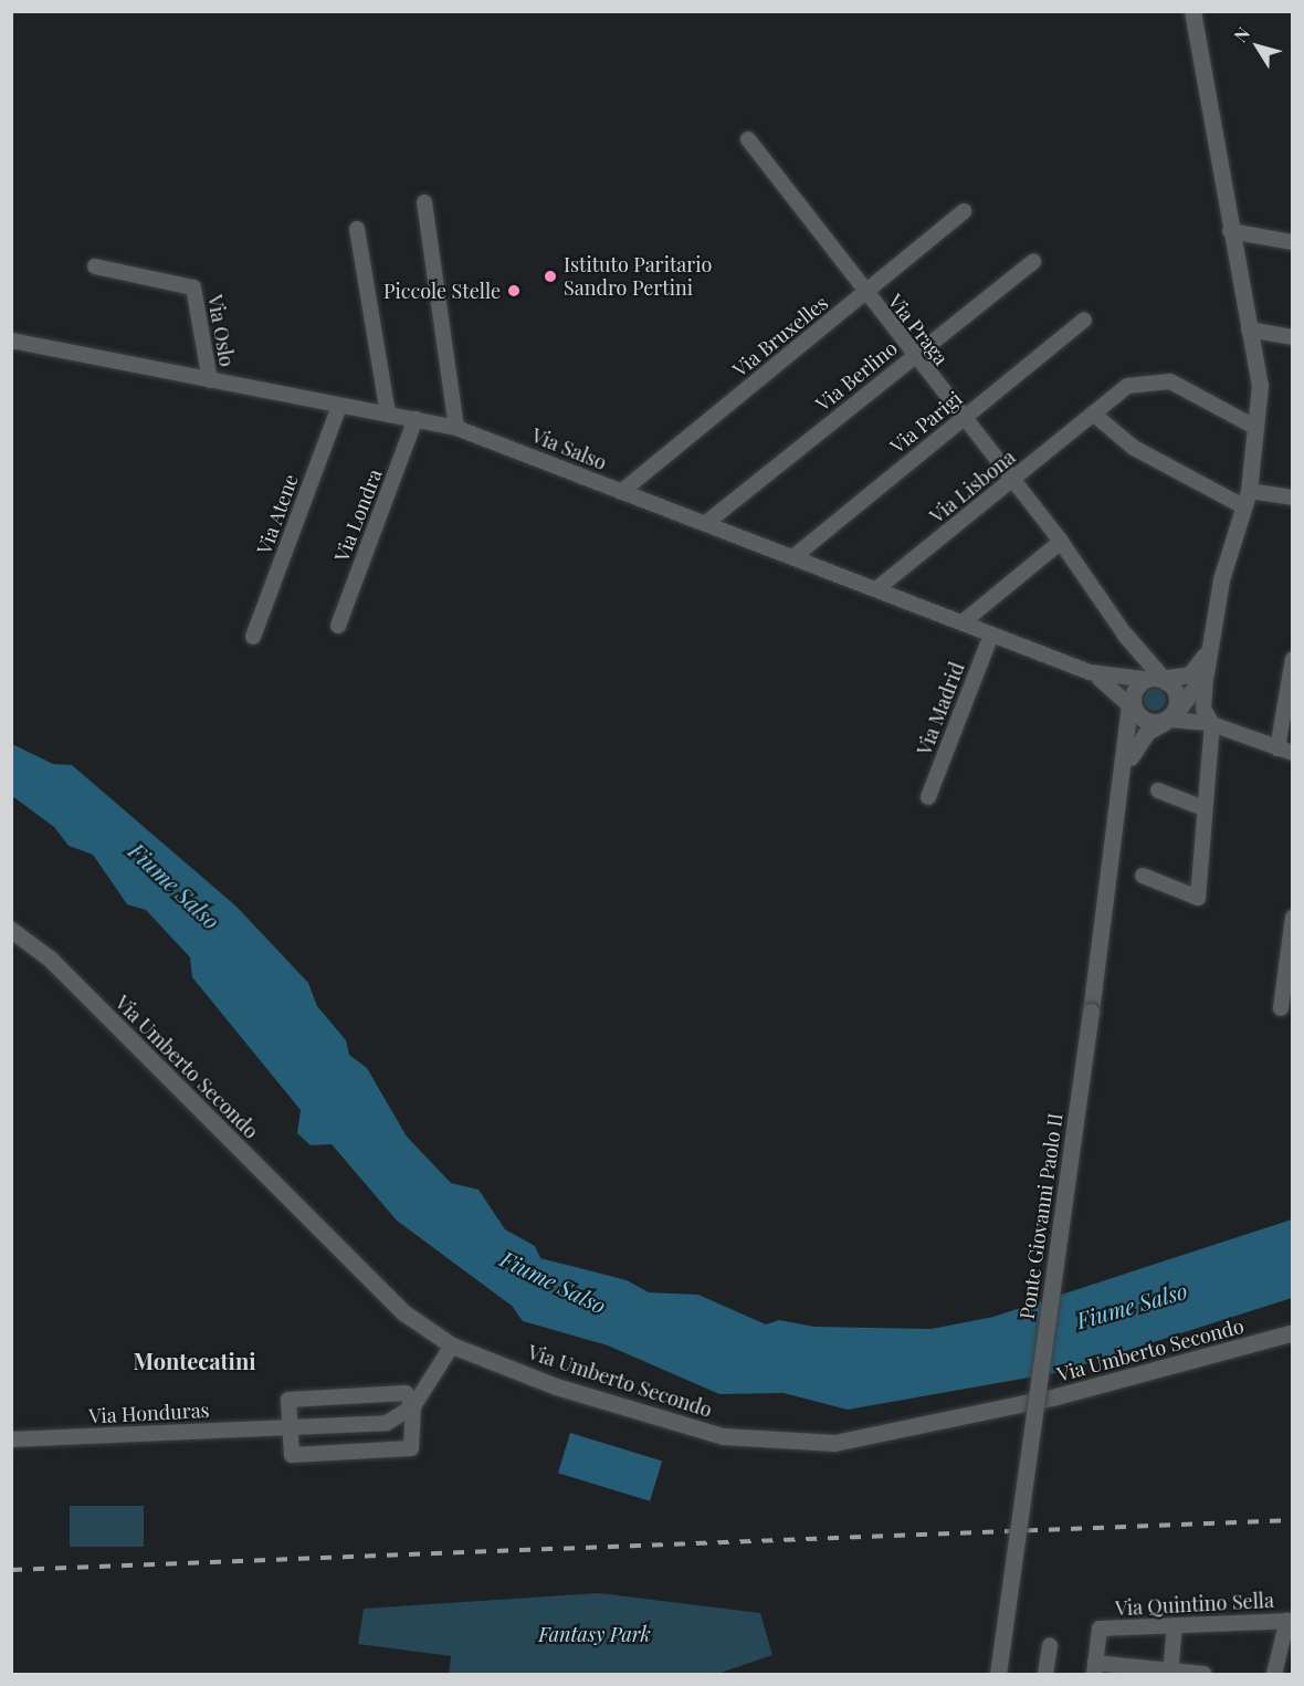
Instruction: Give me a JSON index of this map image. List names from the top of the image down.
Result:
{
  "streets": {
    "street": [
      "Via Praga",
      "Via Oslo",
      "Via Bruxelles",
      "Via Berlino",
      "Via Parigi",
      "Via Salso",
      "Via Lisbona",
      "Via Atene",
      "Via Londra",
      "Via Madrid",
      "Via Umberto Secondo",
      "Ponte Giovanni Paolo II",
      "Via Honduras",
      "Via Quintino Sella"
    ]
  },
  "crossings": [
    ["Via Praga", "Via Bruxelles"],
    ["Via Praga", "Via Berlino"],
    ["Via Praga", "Via Parigi"],
    ["Via Praga", "Via Lisbona"],
    ["Via Praga", "Ponte Giovanni Paolo II"],
    ["Via Oslo", "Via Salso"],
    ["Via Bruxelles", "Via Salso"],
    ["Via Berlino", "Via Salso"],
    ["Via Parigi", "Via Salso"],
    ["Via Salso", "Via Lisbona"],
    ["Via Salso", "Via Atene"],
    ["Via Salso", "Via Londra"],
    ["Via Salso", "Via Madrid"],
    ["Via Umberto Secondo", "Via Honduras"]
  ],
  "districts": ["Montecatini"],
  "water": ["Fiume Salso"],
  "parks": ["Fantasy Park"],
  "places": ["Istituto Paritario Sandro Pertini", "Piccole Stelle"],
  "north": "top left"
}
